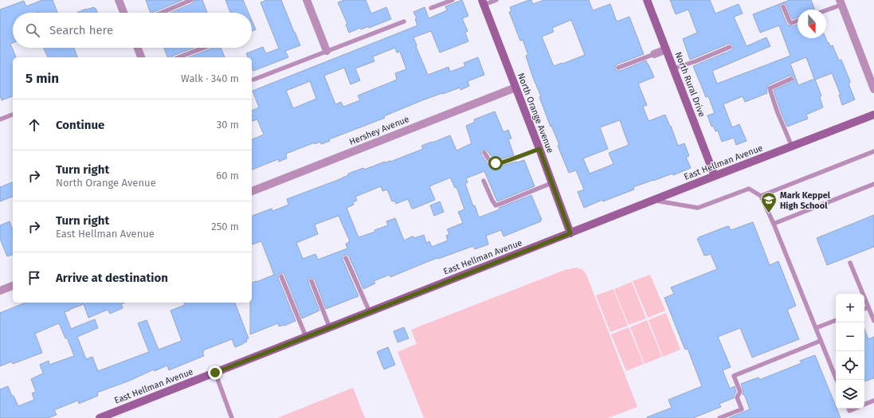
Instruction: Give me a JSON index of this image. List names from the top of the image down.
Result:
{
  "streets": {
    "street": [
      "North Rural Drive",
      "North Orange Avenue",
      "Hershey Avenue",
      "East Hellman Avenue"
    ]
  },
  "crossings": [
    ["North Rural Drive", "East Hellman Avenue"],
    ["North Orange Avenue", "Hershey Avenue"],
    ["North Orange Avenue", "East Hellman Avenue"]
  ],
  "places": {
    "school or university": ["Mark Keppel High School"]
  },
  "north": "bottom",
  "page": {
    "search": "Search here",
    "heading": ["5 min", "Walk · 340 m"],
    "list": [
      ["Continue", "30 m"],
      ["Turn right", "North Orange Avenue", "60 m"],
      ["Turn right", "East Hellman Avenue", "250 m"],
      "Arrive at destination"
    ],
    "map_buttons": ["+", "−"]
  }
}
